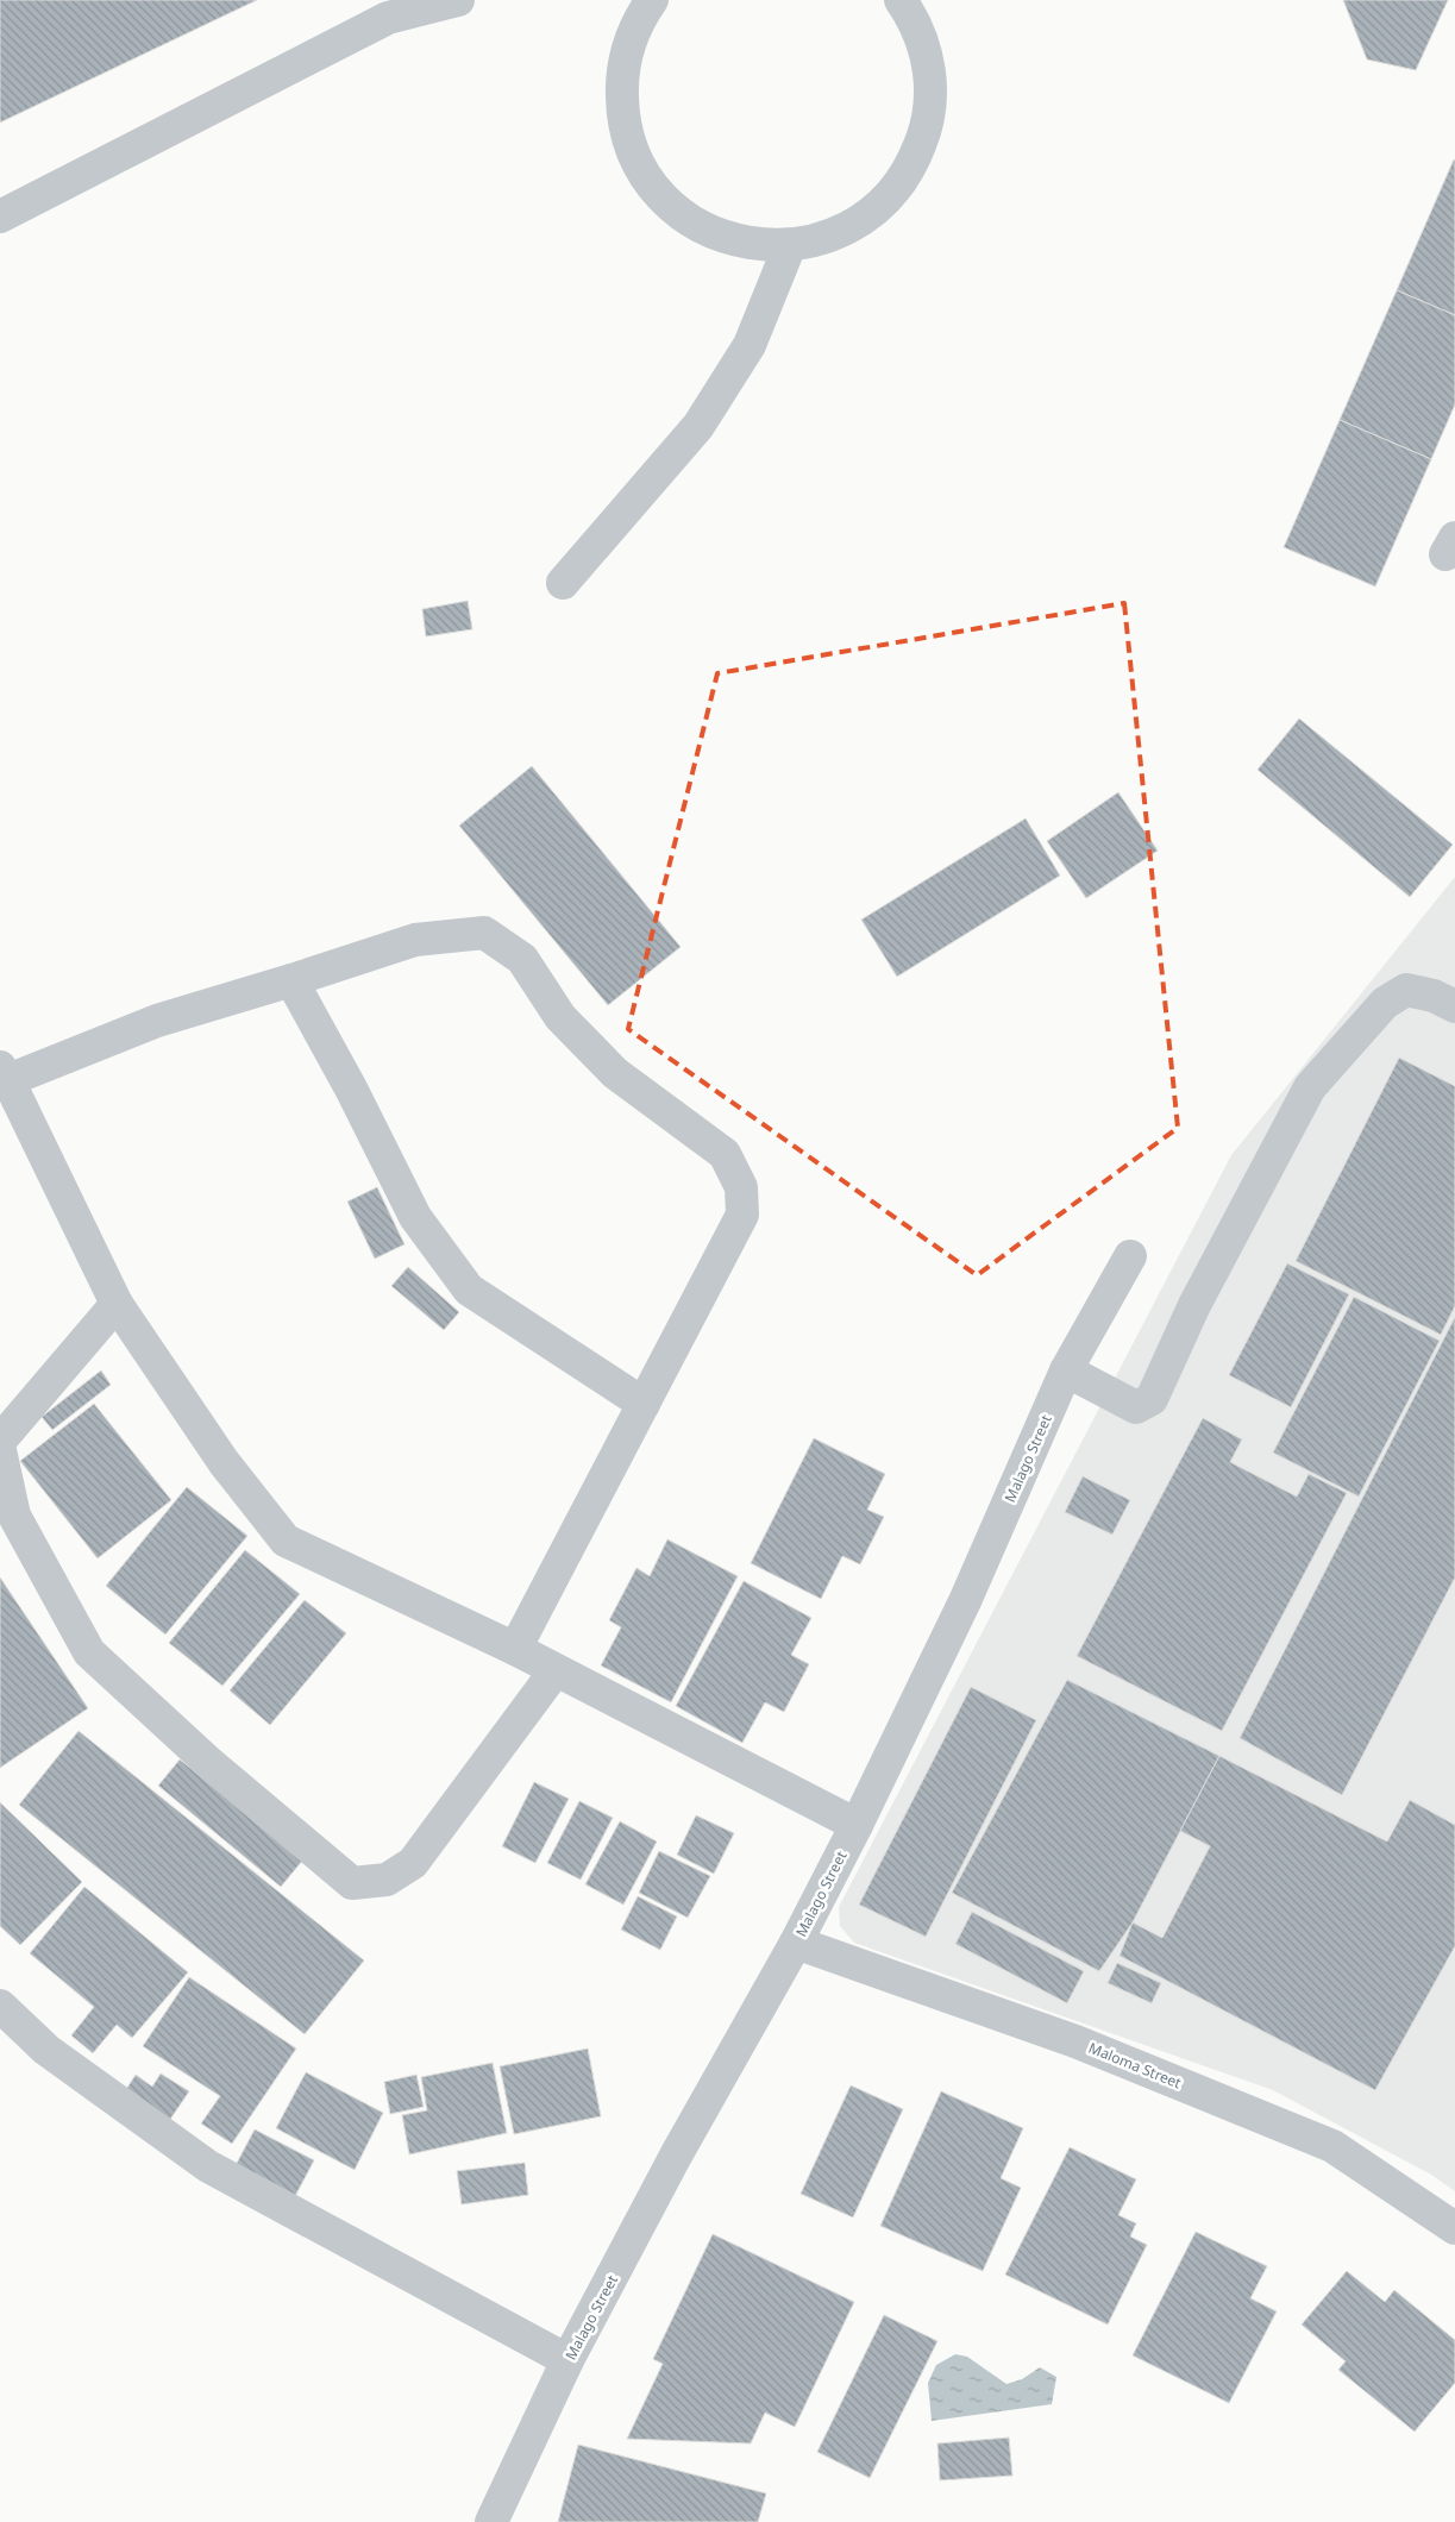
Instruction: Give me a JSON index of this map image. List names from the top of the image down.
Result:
{
  "streets": {
    "street": ["Malago Street", "Maloma Street"]
  },
  "crossings": [
    ["Malago Street", "Maloma Street"]
  ]
}
